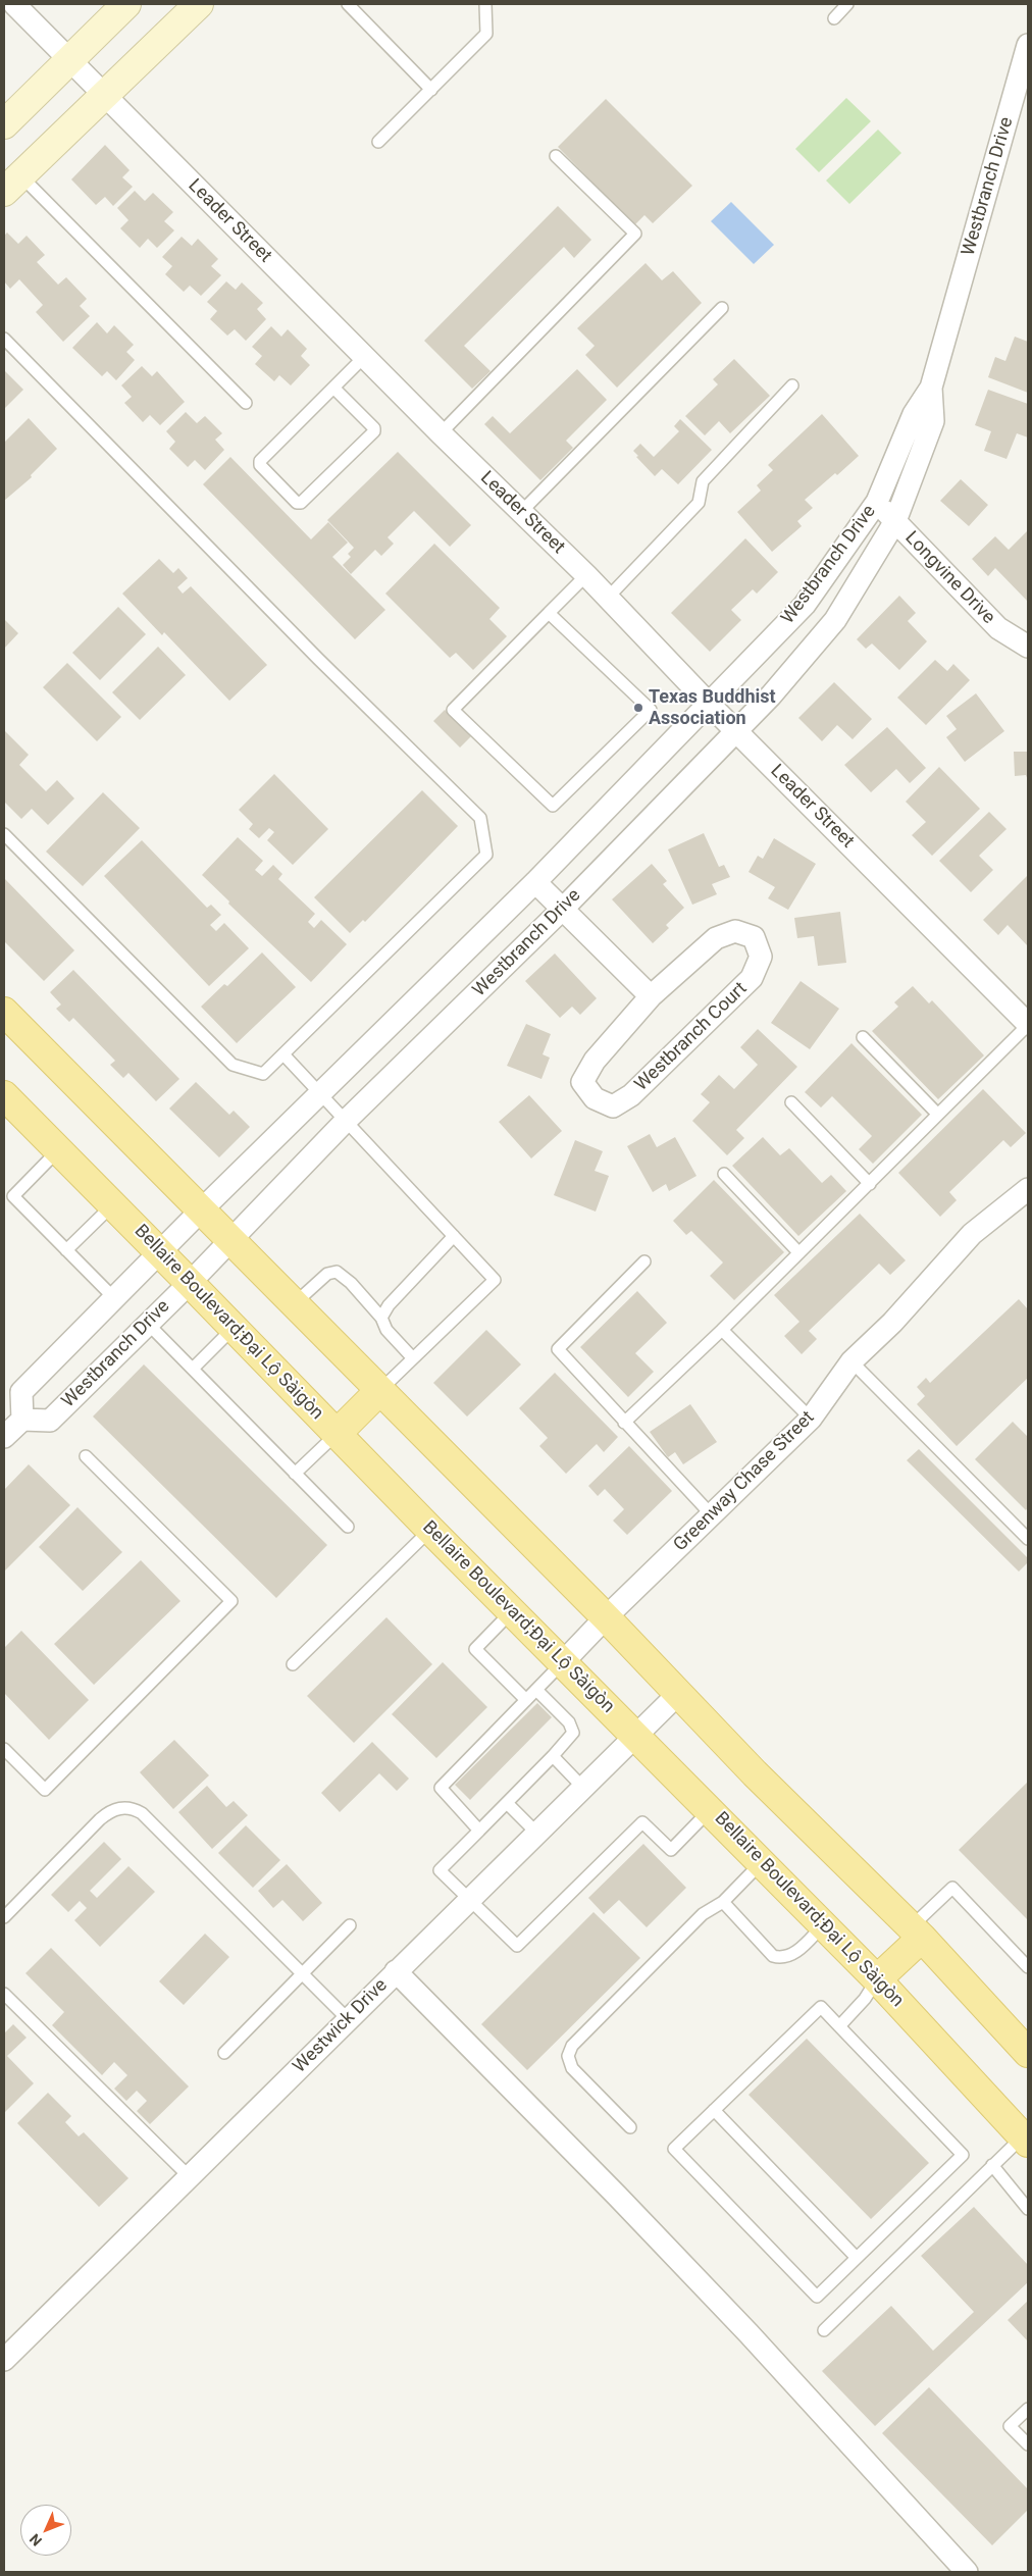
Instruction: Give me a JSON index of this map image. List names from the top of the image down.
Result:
{
  "streets": {
    "main road": ["Bellaire Boulevard;Đại Lộ Sàigòn"],
    "street": [
      "Westbranch Drive",
      "Leader Street",
      "Longvine Drive",
      "Westbranch Court",
      "Greenway Chase Street",
      "Westwick Drive"
    ]
  },
  "crossings": [
    ["Westbranch Drive", "Leader Street"],
    ["Westbranch Drive", "Longvine Drive"],
    ["Westbranch Drive", "Bellaire Boulevard;Đại Lộ Sàigòn"],
    ["Bellaire Boulevard;Đại Lộ Sàigòn", "Greenway Chase Street"],
    ["Bellaire Boulevard;Đại Lộ Sàigòn", "Westwick Drive"]
  ],
  "places": ["Texas Buddhist Association"],
  "north": "bottom left"
}
